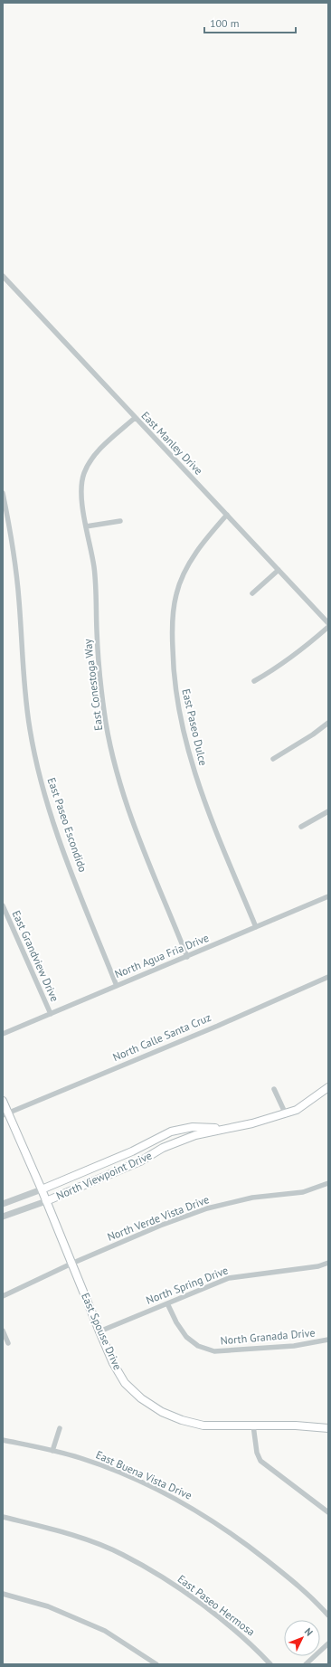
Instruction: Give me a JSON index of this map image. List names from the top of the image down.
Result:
{
  "streets": {
    "main road": ["North Viewpoint Drive", "East Spouse Drive"],
    "street": [
      "East Manley Drive",
      "East Conestoga Way",
      "East Paseo Dulce",
      "East Paseo Escondido",
      "East Grandview Drive",
      "North Agua Fria Drive",
      "North Calle Santa Cruz",
      "North Verde Vista Drive",
      "North Spring Drive",
      "North Granada Drive",
      "East Buena Vista Drive",
      "East Paseo Hermosa"
    ]
  },
  "crossings": [
    ["East Manley Drive", "East Conestoga Way"],
    ["East Manley Drive", "East Paseo Dulce"],
    ["East Conestoga Way", "North Agua Fria Drive"],
    ["East Paseo Dulce", "North Agua Fria Drive"],
    ["East Paseo Escondido", "North Agua Fria Drive"],
    ["East Grandview Drive", "North Agua Fria Drive"],
    ["North Calle Santa Cruz", "East Spouse Drive"],
    ["North Viewpoint Drive", "East Spouse Drive"],
    ["North Verde Vista Drive", "East Spouse Drive"],
    ["North Spring Drive", "East Spouse Drive"],
    ["North Spring Drive", "North Granada Drive"]
  ],
  "scale_bar": "100 m",
  "north": "top right"
}
